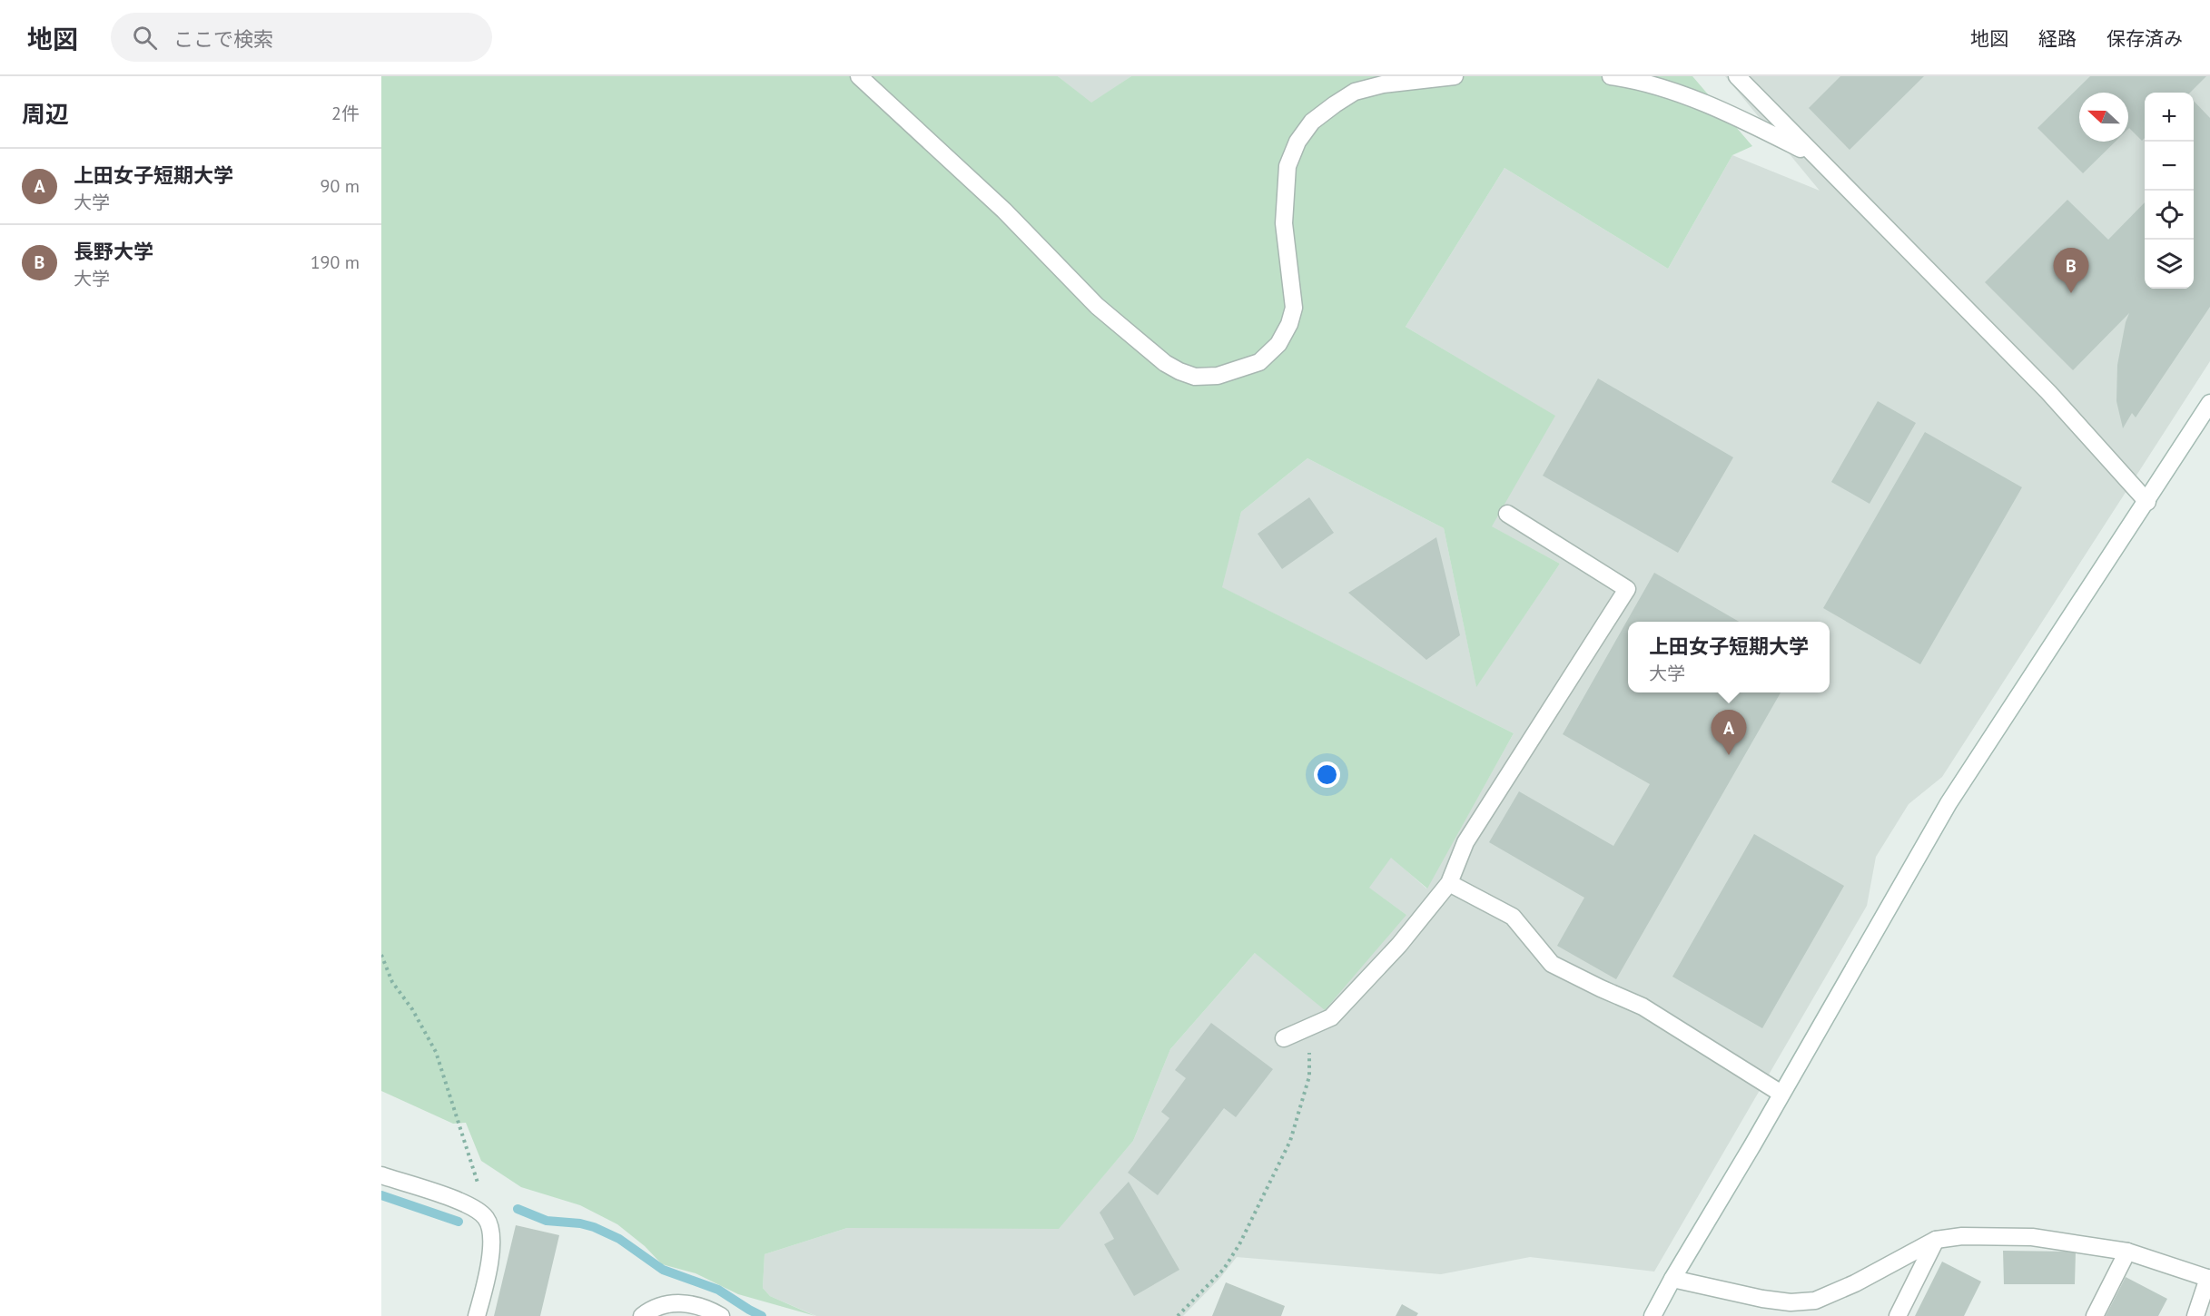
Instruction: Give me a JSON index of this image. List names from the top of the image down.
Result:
{
  "north": "left",
  "page": {
    "header": "地図",
    "search": "ここで検索",
    "nav": ["地図", "経路", "保存済み"],
    "heading": ["周辺", "2件"],
    "map_buttons": ["+", "−"],
    "list": [
      {
        "mark": "A",
        "name": "上田女子短期大学",
        "note": "大学",
        "value": "90 m"
      },
      {
        "mark": "B",
        "name": "長野大学",
        "note": "大学",
        "value": "190 m"
      }
    ],
    "pins": ["B", "A"],
    "popup": ["上田女子短期大学", "大学"]
  }
}
